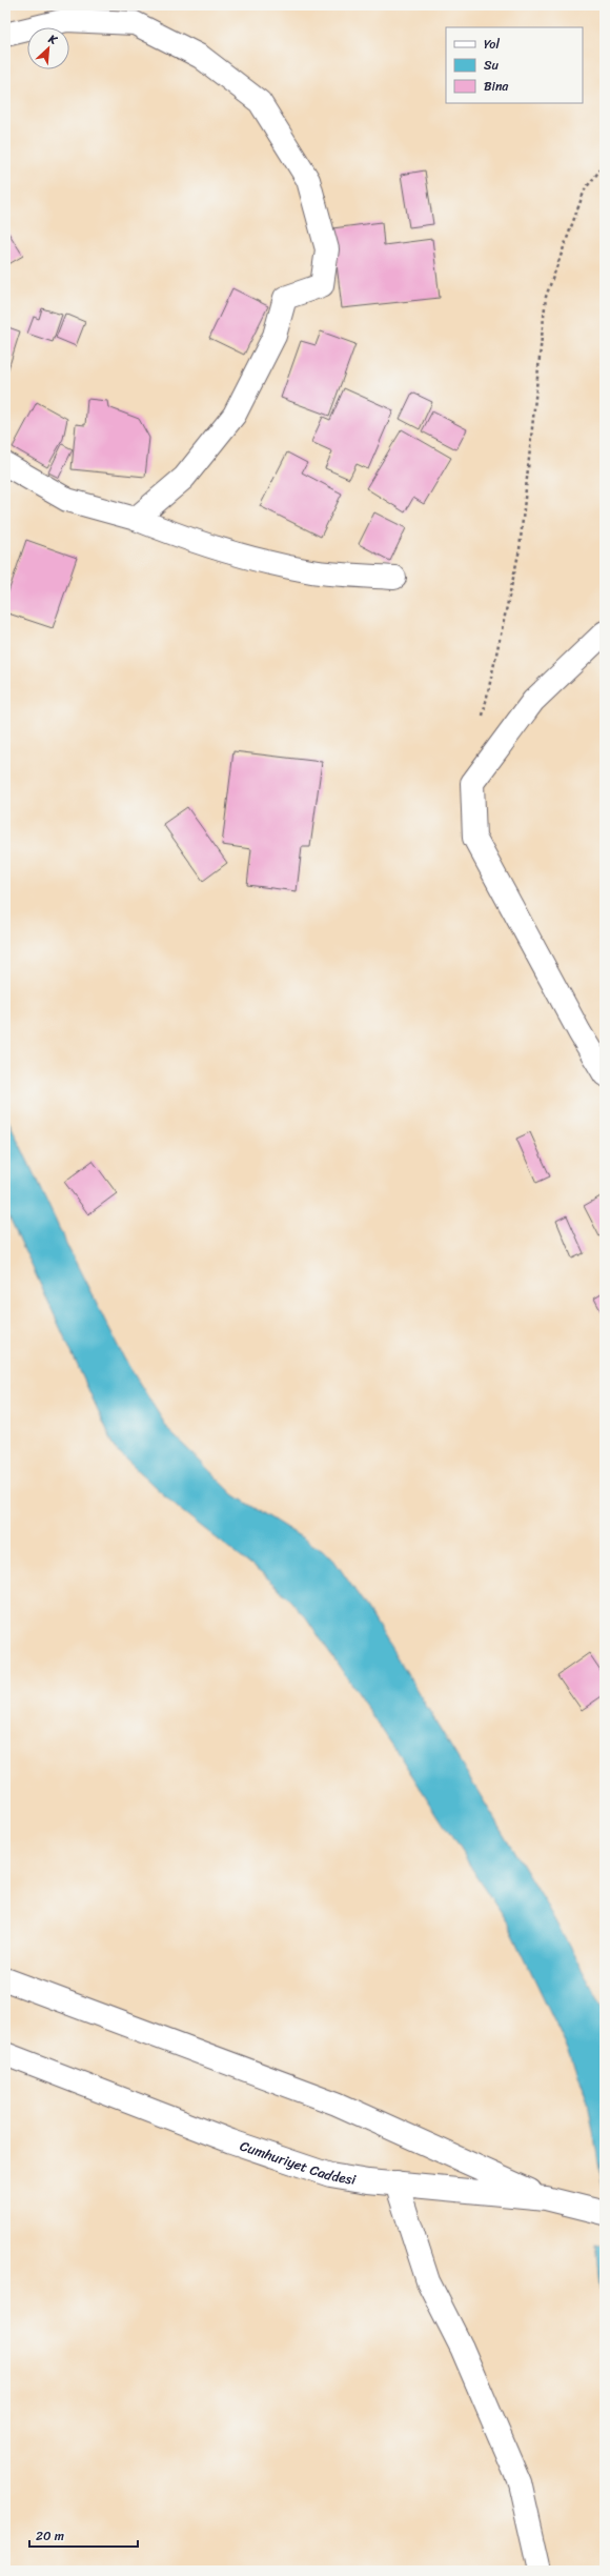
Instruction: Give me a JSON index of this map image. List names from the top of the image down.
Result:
{
  "streets": {
    "street": ["Cumhuriyet Caddesi"]
  },
  "legend": ["Yol", "Su", "Bina"],
  "scale_bar": "20 m",
  "north": "top right"
}
